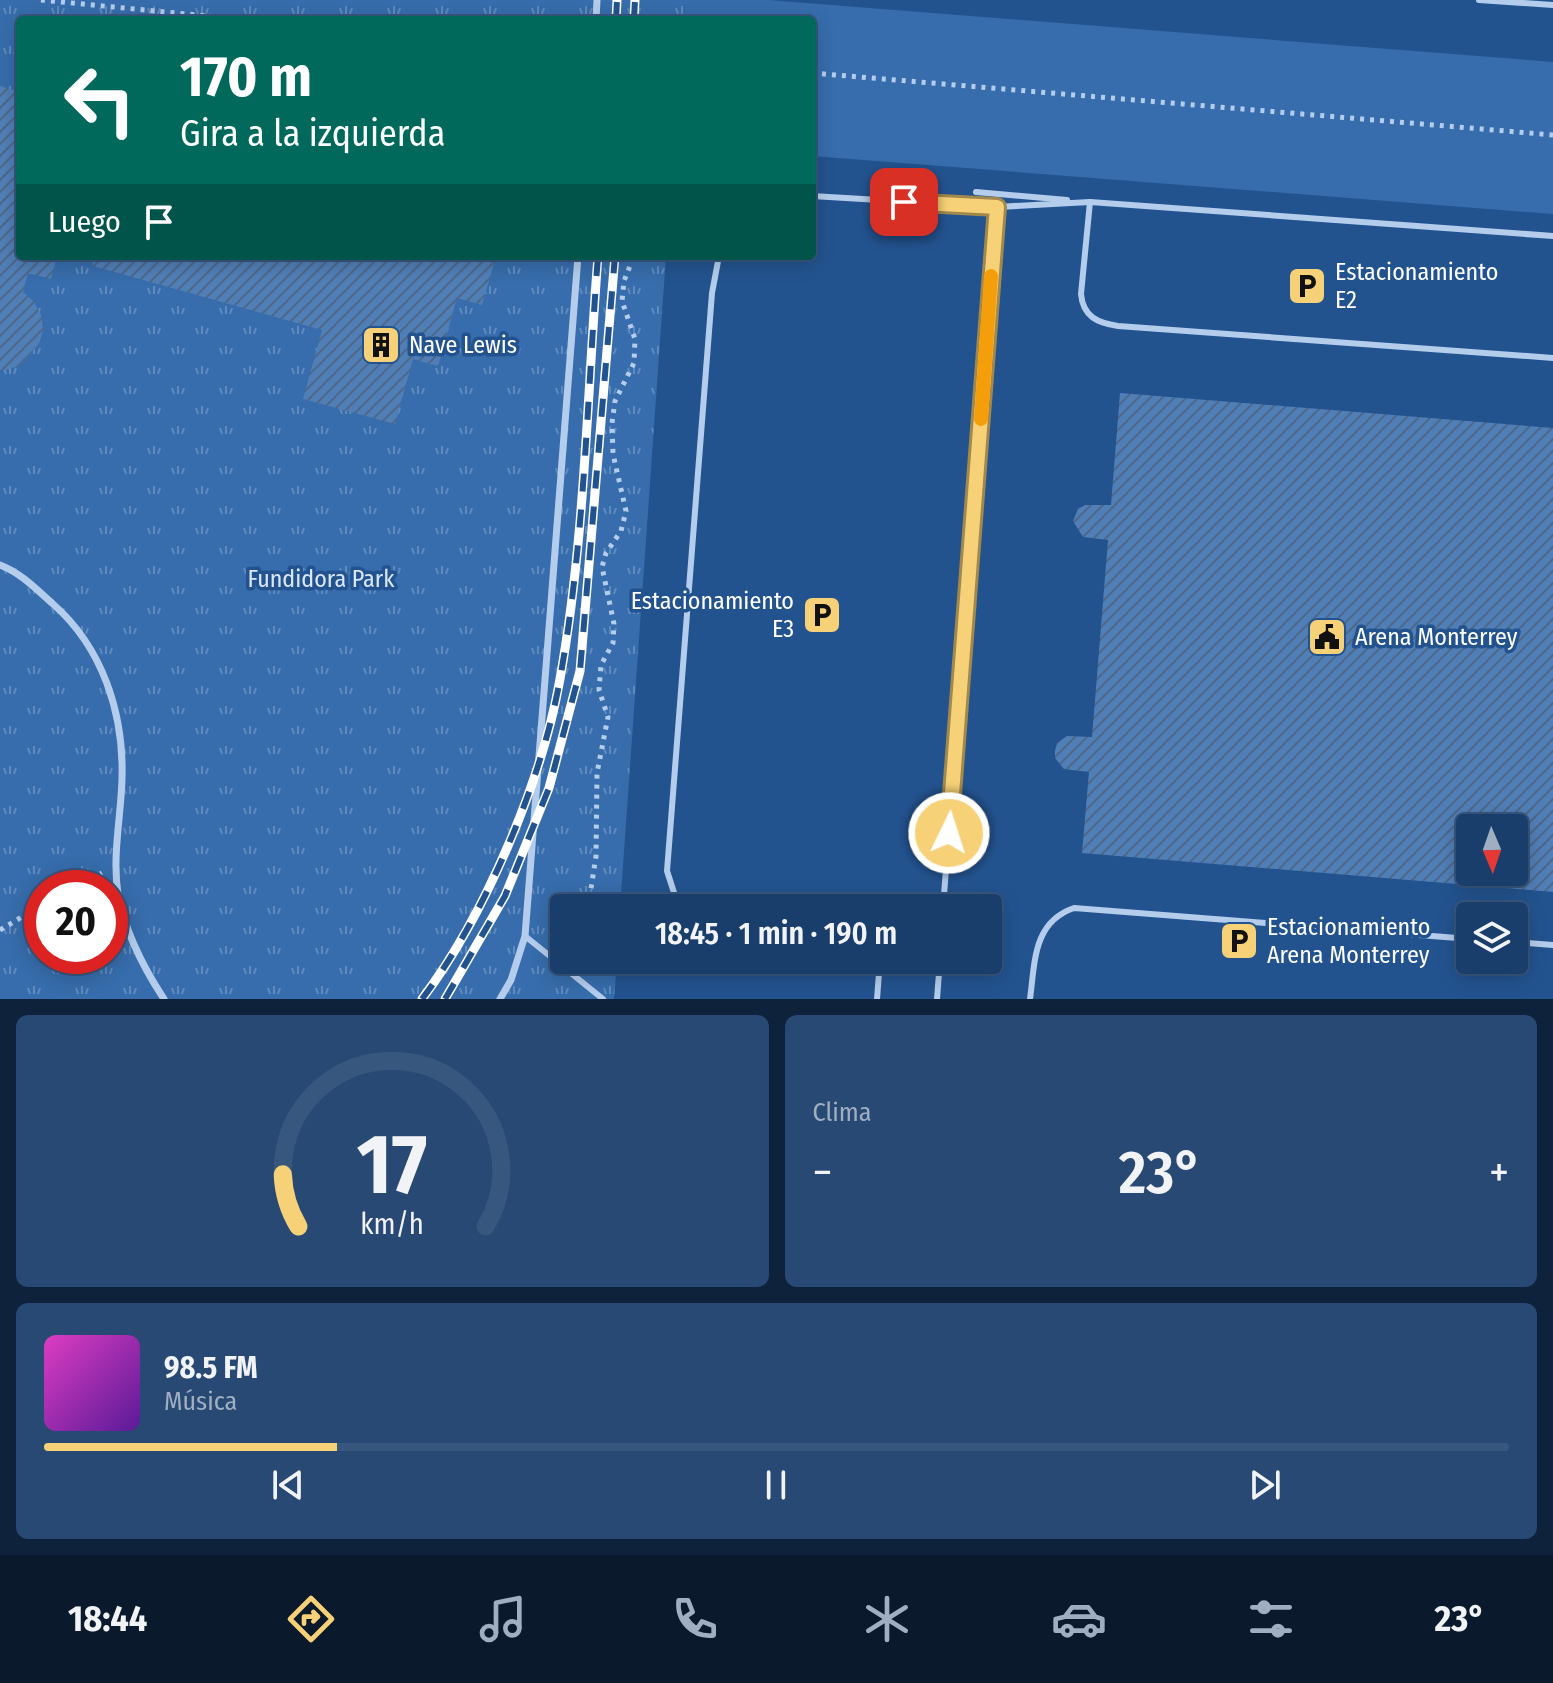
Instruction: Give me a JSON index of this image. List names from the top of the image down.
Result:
{
  "parks": ["Fundidora Park"],
  "places": {
    "parking": ["Estacionamiento E2", "Estacionamiento E3", "Estacionamiento Arena Monterrey"],
    "building": ["Nave Lewis"],
    "public building": ["Arena Monterrey"]
  },
  "north": "bottom",
  "page": {
    "turn": ["170 m", "Gira a la izquierda"],
    "then": "Luego",
    "limit": "20",
    "trip": "18:45 · 1 min · 190 m",
    "tile": "Clima",
    "heat": ["−", "23°", "+"],
    "song": ["98.5 FM", "Música"],
    "tabs": ["18:44", "23°"],
    "gauge": ["17", "km/h"]
  }
}
